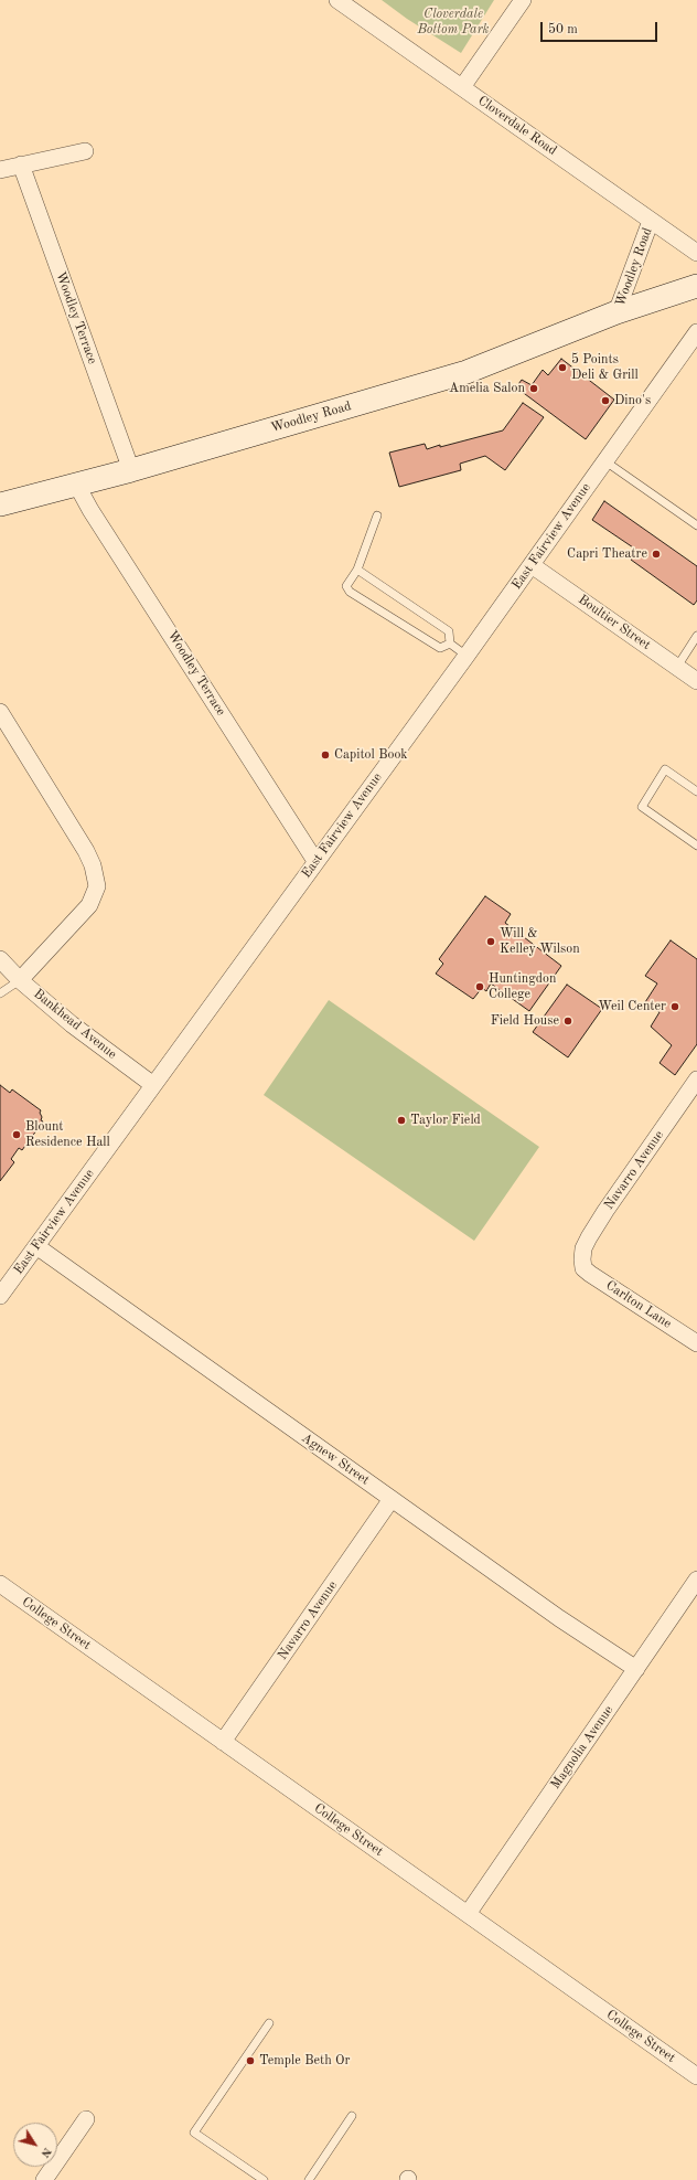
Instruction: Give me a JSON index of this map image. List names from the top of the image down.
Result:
{
  "streets": {
    "main road": ["Woodley Road"],
    "street": [
      "Cloverdale Road",
      "Woodley Terrace",
      "East Fairview Avenue",
      "Boultier Street",
      "Bankhead Avenue",
      "Navarro Avenue",
      "Carlton Lane",
      "Agnew Street",
      "College Street",
      "Magnolia Avenue"
    ]
  },
  "crossings": [
    ["Cloverdale Road", "Woodley Road"],
    ["Woodley Road", "Woodley Terrace"],
    ["Woodley Terrace", "East Fairview Avenue"],
    ["East Fairview Avenue", "Boultier Street"],
    ["East Fairview Avenue", "Bankhead Avenue"],
    ["East Fairview Avenue", "Agnew Street"],
    ["Navarro Avenue", "Carlton Lane"],
    ["Navarro Avenue", "Agnew Street"],
    ["Navarro Avenue", "College Street"],
    ["Agnew Street", "Magnolia Avenue"],
    ["College Street", "Magnolia Avenue"]
  ],
  "parks": ["Cloverdale Bottom Park"],
  "places": [
    "5 Points Deli & Grill",
    "Amelia Salon",
    "Dino's",
    "Capri Theatre",
    "Capitol Book",
    "Will & Kelley Wilson",
    "Huntingdon College",
    "Weil Center",
    "Field House",
    "Taylor Field",
    "Blount Residence Hall",
    "Temple Beth Or"
  ],
  "scale_bar": "50 m",
  "north": "bottom right"
}
